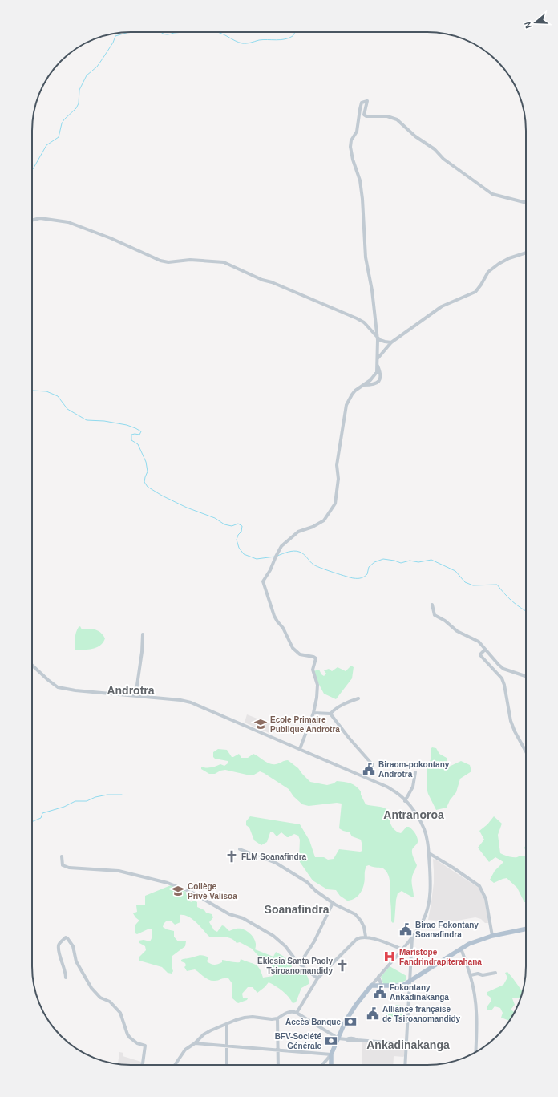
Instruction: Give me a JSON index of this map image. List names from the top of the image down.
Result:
{
  "districts": [
    "Androtra",
    "Antranoroa",
    "Soanafindra",
    "Ankadinakanga"
  ],
  "places": {
    "school or university": ["Ecole Primaire Publique Androtra", "Collège Privé Valisoa"],
    "public building": [
      "Biraom-pokontany Androtra",
      "Birao Fokontany Soanafindra",
      "Fokontany Ankadinakanga",
      "Alliance française de Tsiroanomandidy"
    ],
    "church": ["FLM Soanafindra", "Eklesia Santa Paoly Tsiroanomandidy"],
    "hospital": ["Maristope Fandrindrapiterahana"],
    "bank": ["Accès Banque", "BFV-Société Générale"]
  },
  "north": "left"
}
